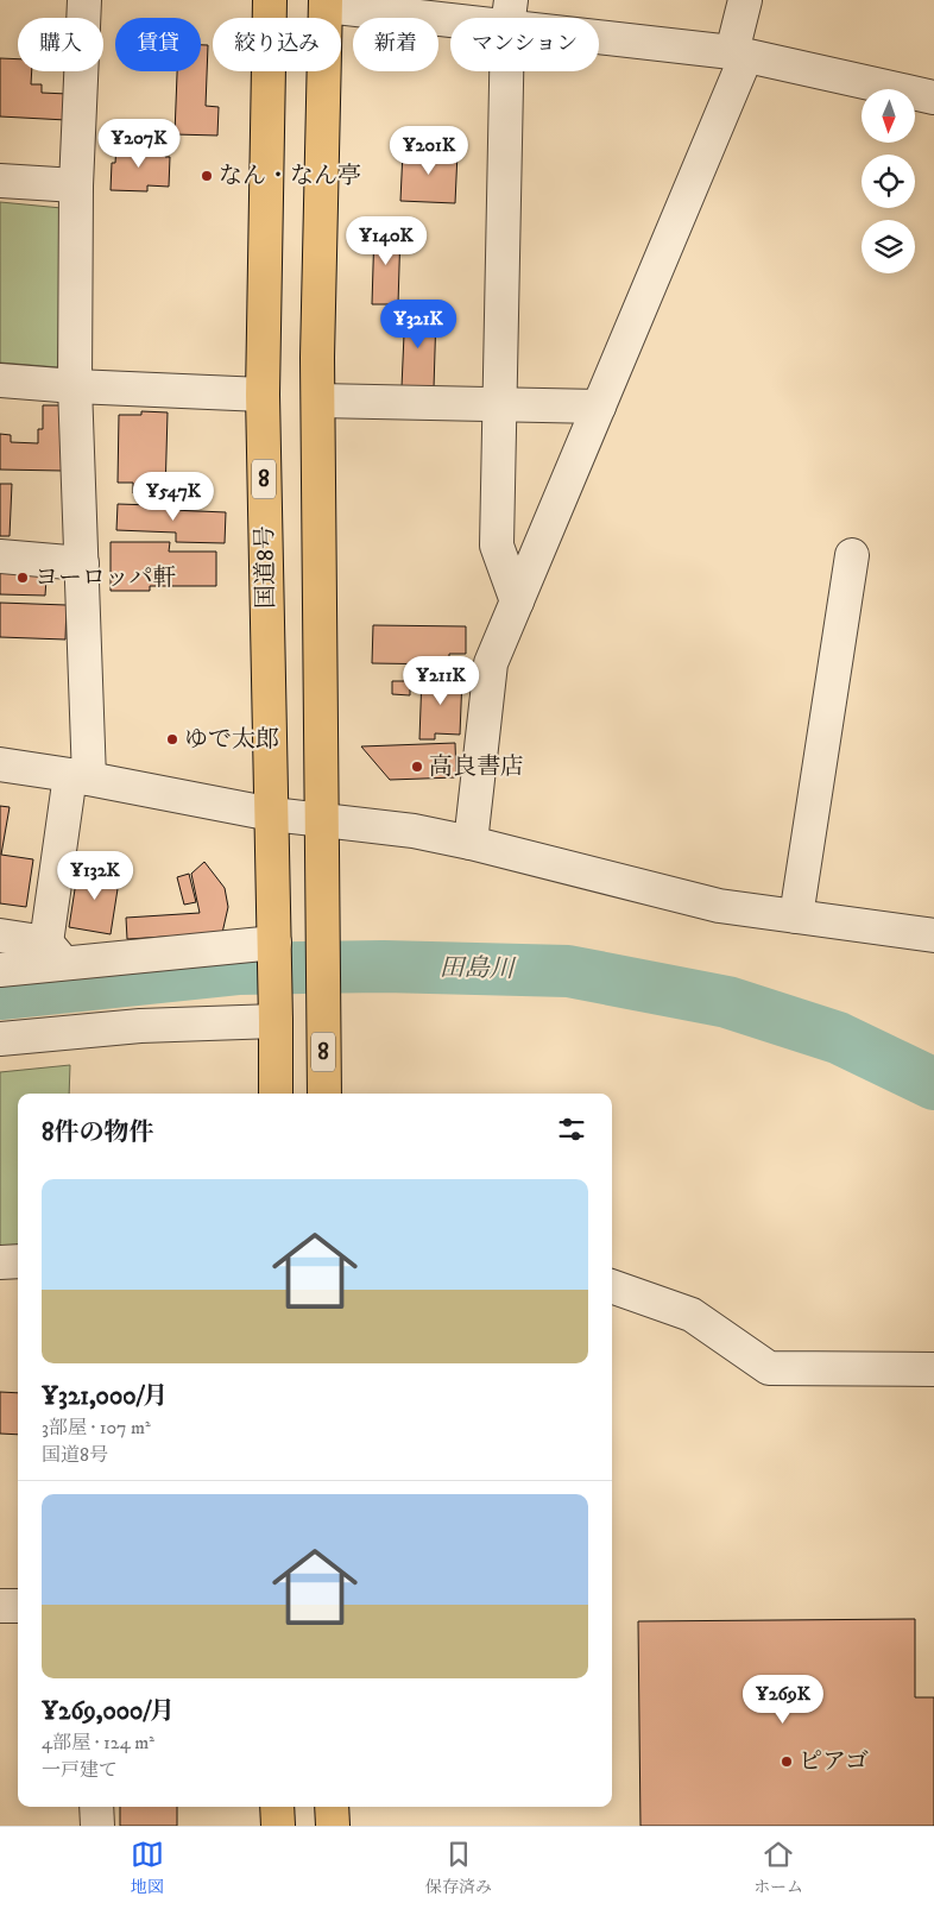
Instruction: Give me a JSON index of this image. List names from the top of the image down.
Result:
{
  "streets": {
    "highway": ["8", "国道8号"]
  },
  "water": ["田島川"],
  "places": [
    "なん・なん亭",
    "ヨーロッパ軒",
    "ゆで太郎",
    "高良書店",
    "ピアゴ"
  ],
  "north": "bottom",
  "page": {
    "chip": [
      "購入",
      "賃貸",
      "絞り込み",
      "新着",
      "マンション"
    ],
    "price": [
      "¥207K",
      "¥201K",
      "¥140K",
      "¥321K",
      "¥547K",
      "¥211K",
      "¥132K",
      "¥269K"
    ],
    "heading": "8件の物件",
    "list": [
      {
        "name": "¥321,000/月",
        "note": "3部屋 · 107 m² · 国道8号"
      },
      {
        "name": "¥269,000/月",
        "note": "4部屋 · 124 m² · 一戸建て"
      }
    ],
    "tabs": ["地図", "保存済み", "ホーム"]
  }
}
